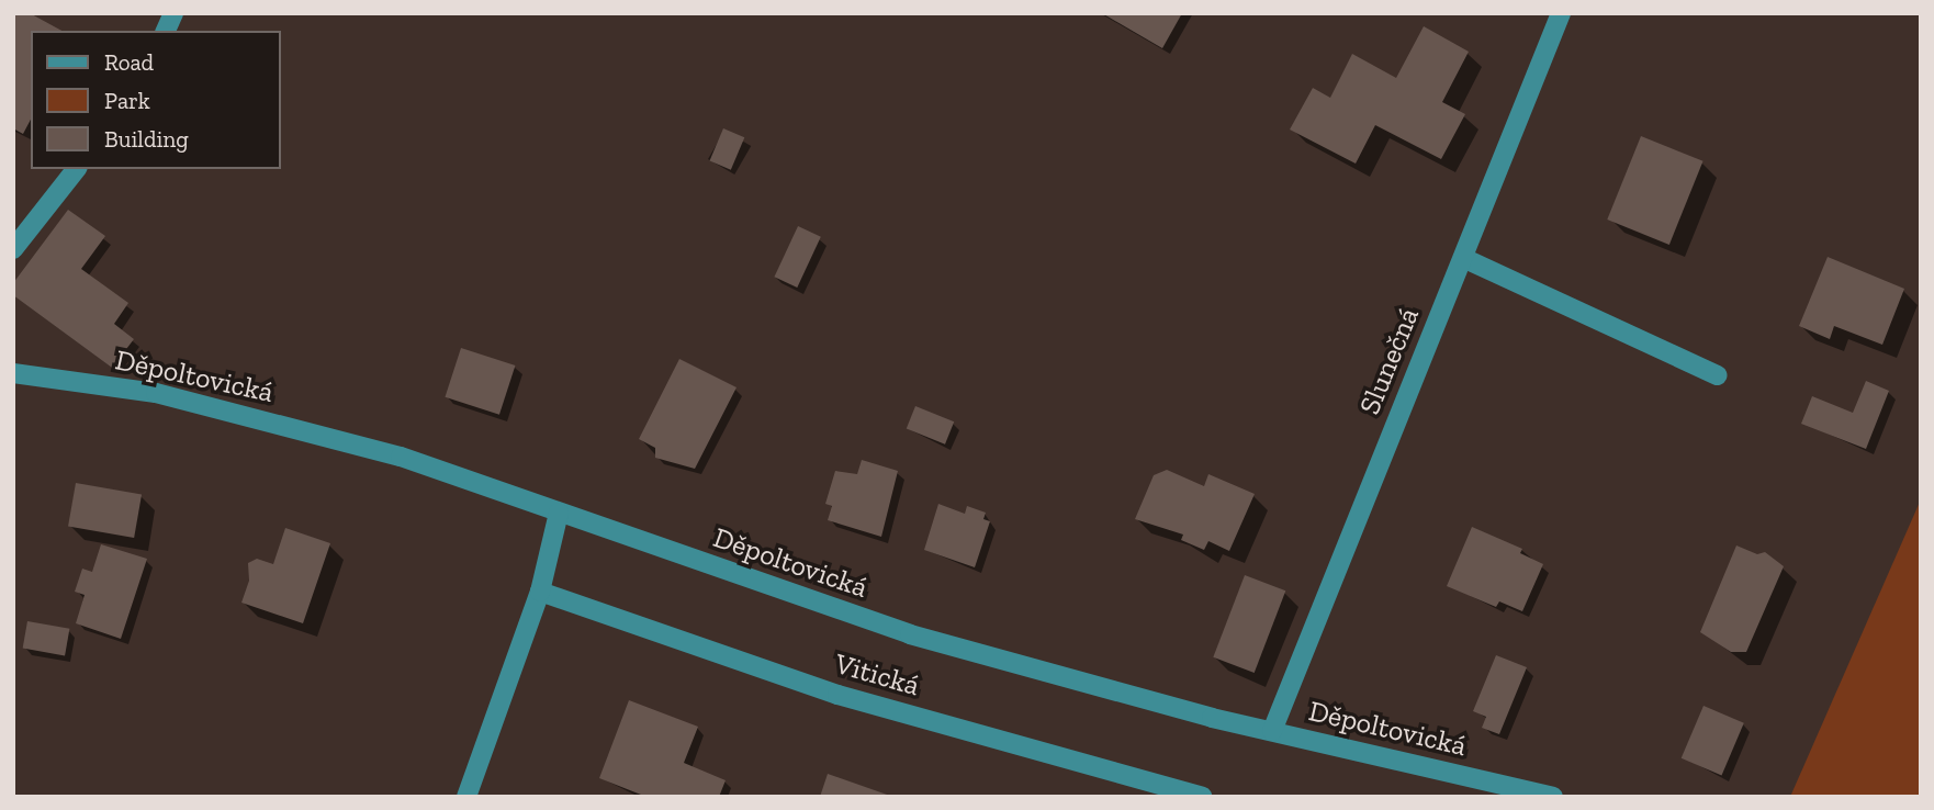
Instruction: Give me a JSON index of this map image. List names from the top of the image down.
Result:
{
  "streets": {
    "street": ["Slunečná", "Děpoltovická", "Vitická"]
  },
  "crossings": [
    ["Slunečná", "Děpoltovická"]
  ],
  "legend": ["Road", "Park", "Building"]
}
